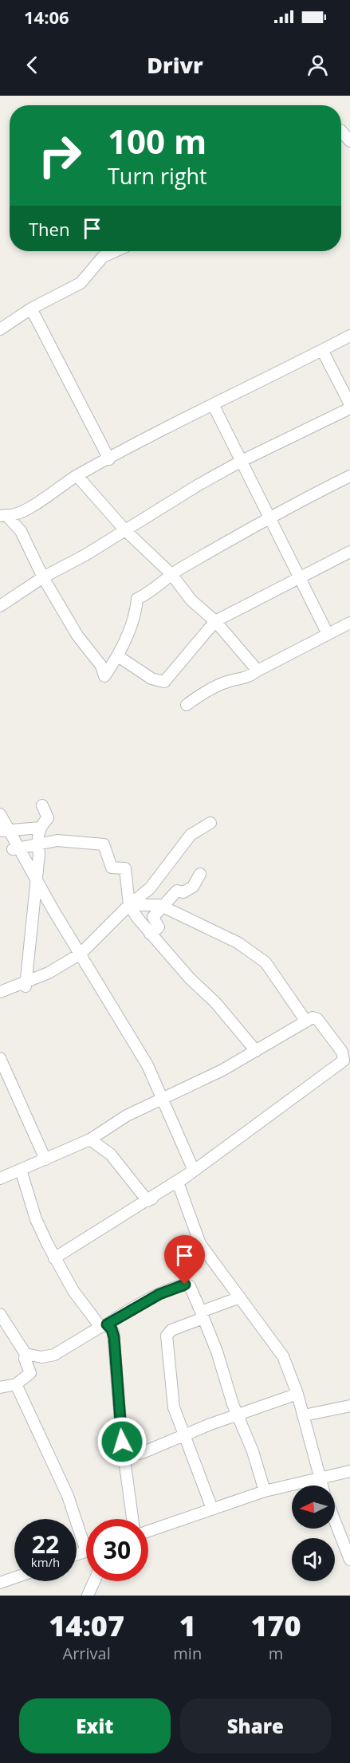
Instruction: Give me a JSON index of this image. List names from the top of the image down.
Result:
{
  "north": "left",
  "page": {
    "status": "14:06",
    "header": "Drivr",
    "turn": ["100 m", "Turn right"],
    "then": "Then",
    "speed": "22 km/h",
    "limit": "30",
    "eta": [
      "14:07",
      "Arrival",
      "1",
      "min",
      "170",
      "m"
    ],
    "buttons": ["Exit", "Share"]
  }
}
